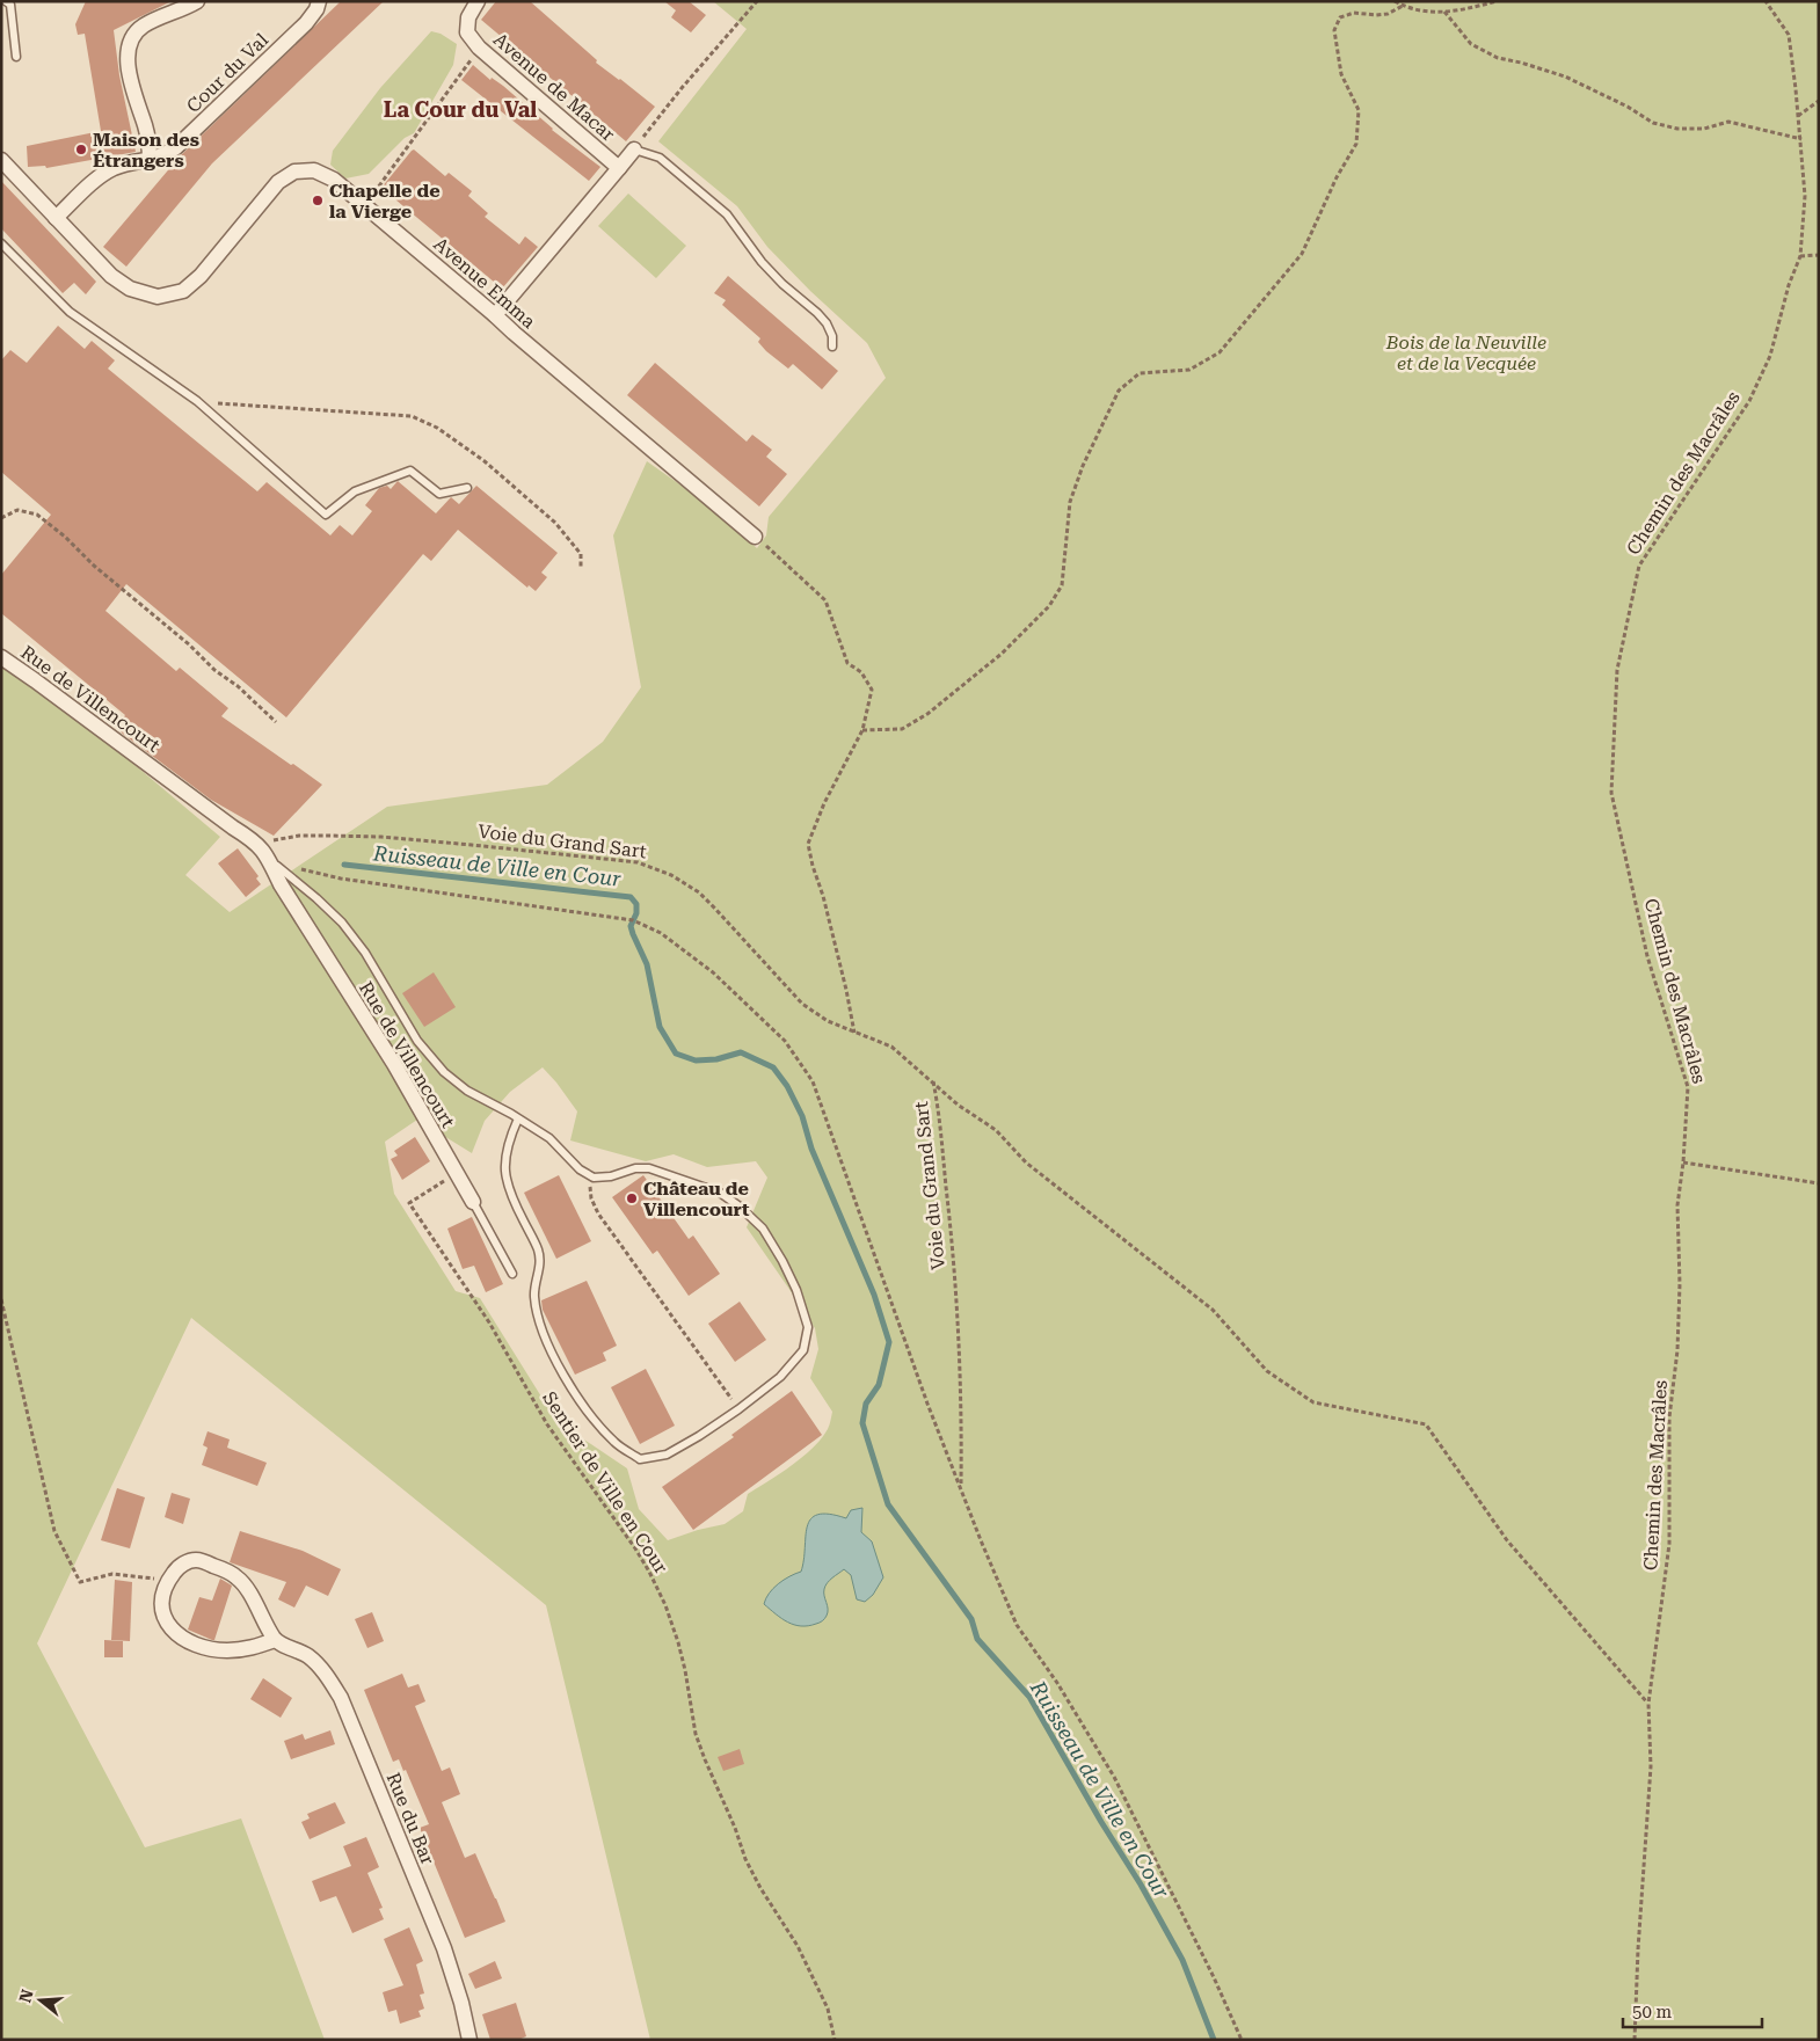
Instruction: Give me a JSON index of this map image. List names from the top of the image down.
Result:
{
  "streets": {
    "street": [
      "Cour du Val",
      "Avenue de Macar",
      "Avenue Emma",
      "Rue de Villencourt",
      "Rue du Bar"
    ],
    "path": ["Chemin des Macrâles", "Voie du Grand Sart", "Sentier de Ville en Cour"]
  },
  "crossings": [
    ["Cour du Val", "Avenue Emma"],
    ["Avenue de Macar", "Avenue Emma"],
    ["Rue de Villencourt", "Voie du Grand Sart"],
    ["Rue de Villencourt", "Sentier de Ville en Cour"]
  ],
  "districts": ["La Cour du Val"],
  "water": ["Ruisseau de Ville en Cour"],
  "parks": ["Bois de la Neuville et de la Vecquée"],
  "places": ["Maison des Étrangers", "Chapelle de la Vierge", "Château de Villencourt"],
  "scale_bar": "50 m",
  "north": "left"
}
